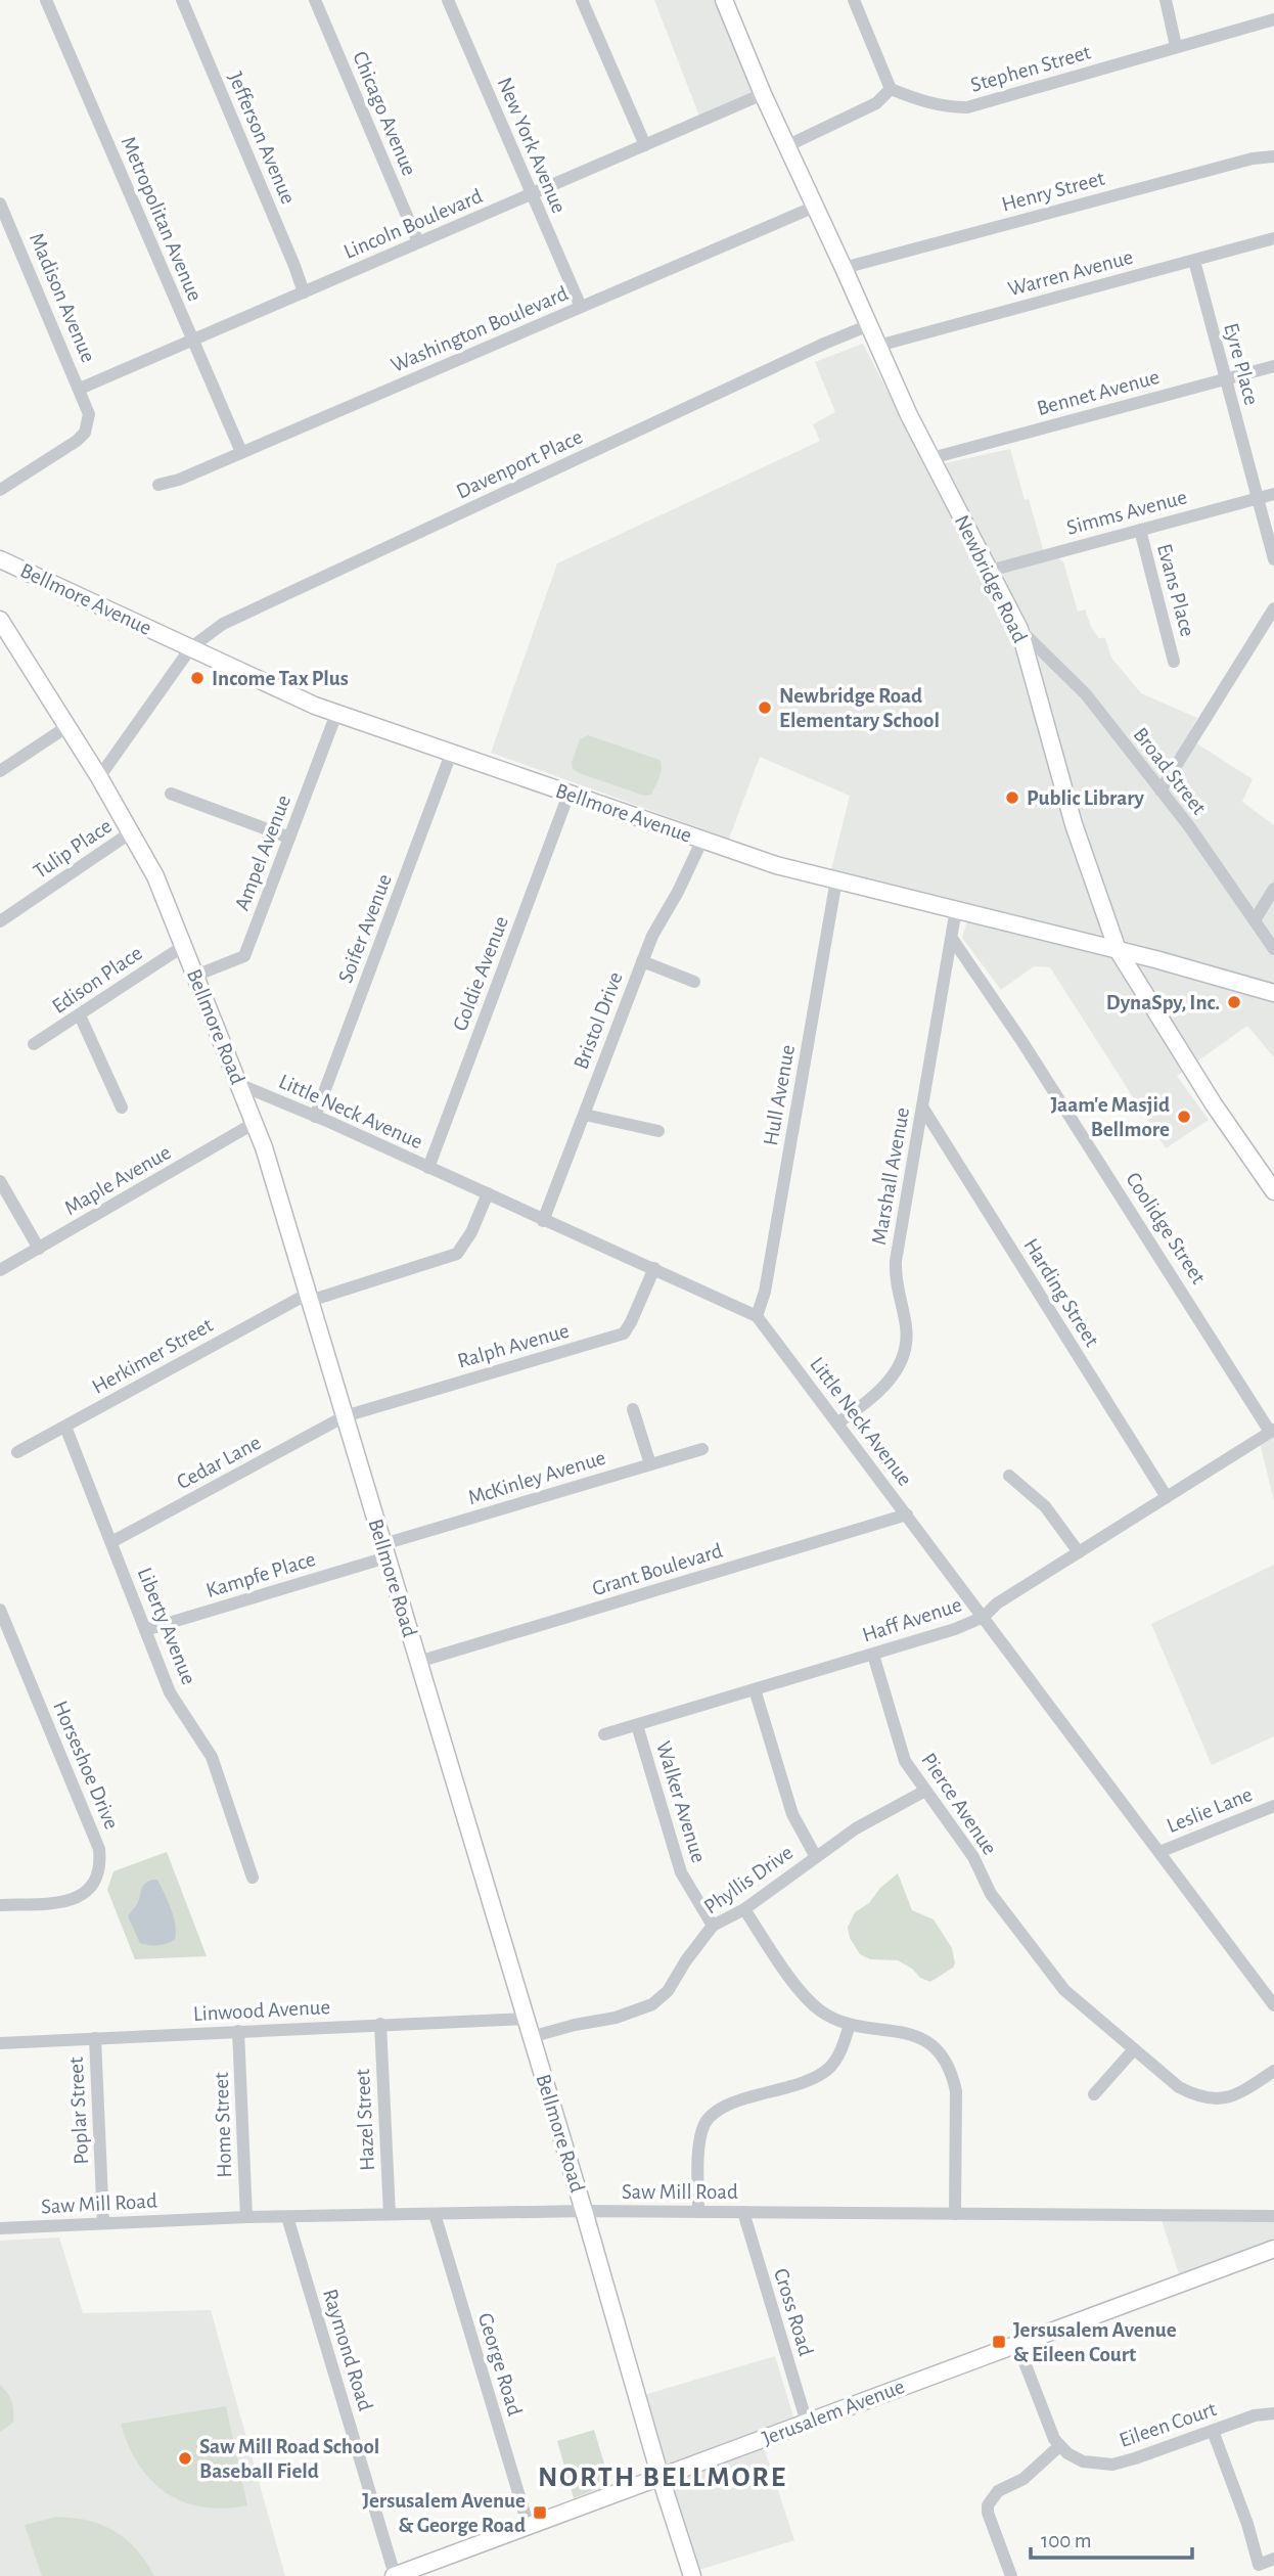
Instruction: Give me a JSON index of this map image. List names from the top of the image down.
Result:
{
  "streets": {
    "main road": [
      "Newbridge Road",
      "Bellmore Avenue",
      "Bellmore Road",
      "Jerusalem Avenue"
    ],
    "street": [
      "Stephen Street",
      "Chicago Avenue",
      "Jefferson Avenue",
      "New York Avenue",
      "Henry Street",
      "Metropolitan Avenue",
      "Lincoln Boulevard",
      "Warren Avenue",
      "Madison Avenue",
      "Washington Boulevard",
      "Eyre Place",
      "Bennet Avenue",
      "Davenport Place",
      "Simms Avenue",
      "Evans Place",
      "Broad Street",
      "Tulip Place",
      "Ampel Avenue",
      "Soifer Avenue",
      "Goldie Avenue",
      "Edison Place",
      "Bristol Drive",
      "Hull Avenue",
      "Little Neck Avenue",
      "Marshall Avenue",
      "Maple Avenue",
      "Coolidge Street",
      "Harding Street",
      "Ralph Avenue",
      "Herkimer Street",
      "Cedar Lane",
      "McKinley Avenue",
      "Grant Boulevard",
      "Kampfe Place",
      "Haff Avenue",
      "Liberty Avenue",
      "Horseshoe Drive",
      "Walker Avenue",
      "Pierce Avenue",
      "Leslie Lane",
      "Phyllis Drive",
      "Linwood Avenue",
      "Poplar Street",
      "Hazel Street",
      "Home Street",
      "Saw Mill Road",
      "Cross Road",
      "Raymond Road",
      "George Road",
      "Eileen Court"
    ]
  },
  "crossings": [
    ["Chicago Avenue", "Lincoln Boulevard"],
    ["Jefferson Avenue", "Lincoln Boulevard"],
    ["New York Avenue", "Lincoln Boulevard"],
    ["New York Avenue", "Washington Boulevard"],
    ["Henry Street", "Newbridge Road"],
    ["Metropolitan Avenue", "Lincoln Boulevard"],
    ["Metropolitan Avenue", "Washington Boulevard"],
    ["Lincoln Boulevard", "Madison Avenue"],
    ["Lincoln Boulevard", "Newbridge Road"],
    ["Warren Avenue", "Eyre Place"],
    ["Warren Avenue", "Newbridge Road"],
    ["Washington Boulevard", "Newbridge Road"],
    ["Eyre Place", "Bennet Avenue"],
    ["Eyre Place", "Simms Avenue"],
    ["Bennet Avenue", "Newbridge Road"],
    ["Davenport Place", "Newbridge Road"],
    ["Davenport Place", "Bellmore Avenue"],
    ["Davenport Place", "Bellmore Road"],
    ["Simms Avenue", "Newbridge Road"],
    ["Simms Avenue", "Evans Place"],
    ["Newbridge Road", "Bellmore Avenue"],
    ["Newbridge Road", "Broad Street"],
    ["Bellmore Avenue", "Ampel Avenue"],
    ["Bellmore Avenue", "Soifer Avenue"],
    ["Bellmore Avenue", "Goldie Avenue"],
    ["Bellmore Avenue", "Bristol Drive"],
    ["Bellmore Avenue", "Hull Avenue"],
    ["Bellmore Avenue", "Marshall Avenue"],
    ["Tulip Place", "Bellmore Road"],
    ["Ampel Avenue", "Bellmore Road"],
    ["Soifer Avenue", "Little Neck Avenue"],
    ["Goldie Avenue", "Little Neck Avenue"],
    ["Edison Place", "Bellmore Road"],
    ["Bristol Drive", "Little Neck Avenue"],
    ["Bellmore Road", "Little Neck Avenue"],
    ["Bellmore Road", "Maple Avenue"],
    ["Bellmore Road", "Ralph Avenue"],
    ["Bellmore Road", "Herkimer Street"],
    ["Bellmore Road", "Cedar Lane"],
    ["Bellmore Road", "McKinley Avenue"],
    ["Bellmore Road", "Grant Boulevard"],
    ["Bellmore Road", "Kampfe Place"],
    ["Bellmore Road", "Phyllis Drive"],
    ["Bellmore Road", "Linwood Avenue"],
    ["Bellmore Road", "Saw Mill Road"],
    ["Bellmore Road", "Jerusalem Avenue"],
    ["Hull Avenue", "Little Neck Avenue"],
    ["Little Neck Avenue", "Marshall Avenue"],
    ["Little Neck Avenue", "Ralph Avenue"],
    ["Little Neck Avenue", "Herkimer Street"],
    ["Little Neck Avenue", "Grant Boulevard"],
    ["Little Neck Avenue", "Haff Avenue"],
    ["Little Neck Avenue", "Leslie Lane"],
    ["Marshall Avenue", "Coolidge Street"],
    ["Marshall Avenue", "Harding Street"],
    ["Coolidge Street", "Haff Avenue"],
    ["Harding Street", "Haff Avenue"],
    ["Ralph Avenue", "Cedar Lane"],
    ["Herkimer Street", "Liberty Avenue"],
    ["Cedar Lane", "Liberty Avenue"],
    ["McKinley Avenue", "Kampfe Place"],
    ["Kampfe Place", "Liberty Avenue"],
    ["Haff Avenue", "Walker Avenue"],
    ["Haff Avenue", "Pierce Avenue"],
    ["Walker Avenue", "Phyllis Drive"],
    ["Pierce Avenue", "Phyllis Drive"],
    ["Linwood Avenue", "Poplar Street"],
    ["Linwood Avenue", "Hazel Street"],
    ["Linwood Avenue", "Home Street"],
    ["Poplar Street", "Saw Mill Road"],
    ["Hazel Street", "Saw Mill Road"],
    ["Home Street", "Saw Mill Road"],
    ["Saw Mill Road", "Cross Road"],
    ["Saw Mill Road", "Raymond Road"],
    ["Saw Mill Road", "George Road"],
    ["Cross Road", "Jerusalem Avenue"],
    ["Raymond Road", "Jerusalem Avenue"],
    ["George Road", "Jerusalem Avenue"]
  ],
  "districts": ["NORTH BELLMORE"],
  "places": {
    "other": [
      "Income Tax Plus",
      "Newbridge Road Elementary School",
      "Public Library",
      "DynaSpy, Inc.",
      "Jaam'e Masjid Bellmore",
      "Saw Mill Road School Baseball Field"
    ],
    "transit": ["Jersusalem Avenue & Eileen Court", "Jersusalem Avenue & George Road"]
  },
  "scale_bar": "100 m"
}
